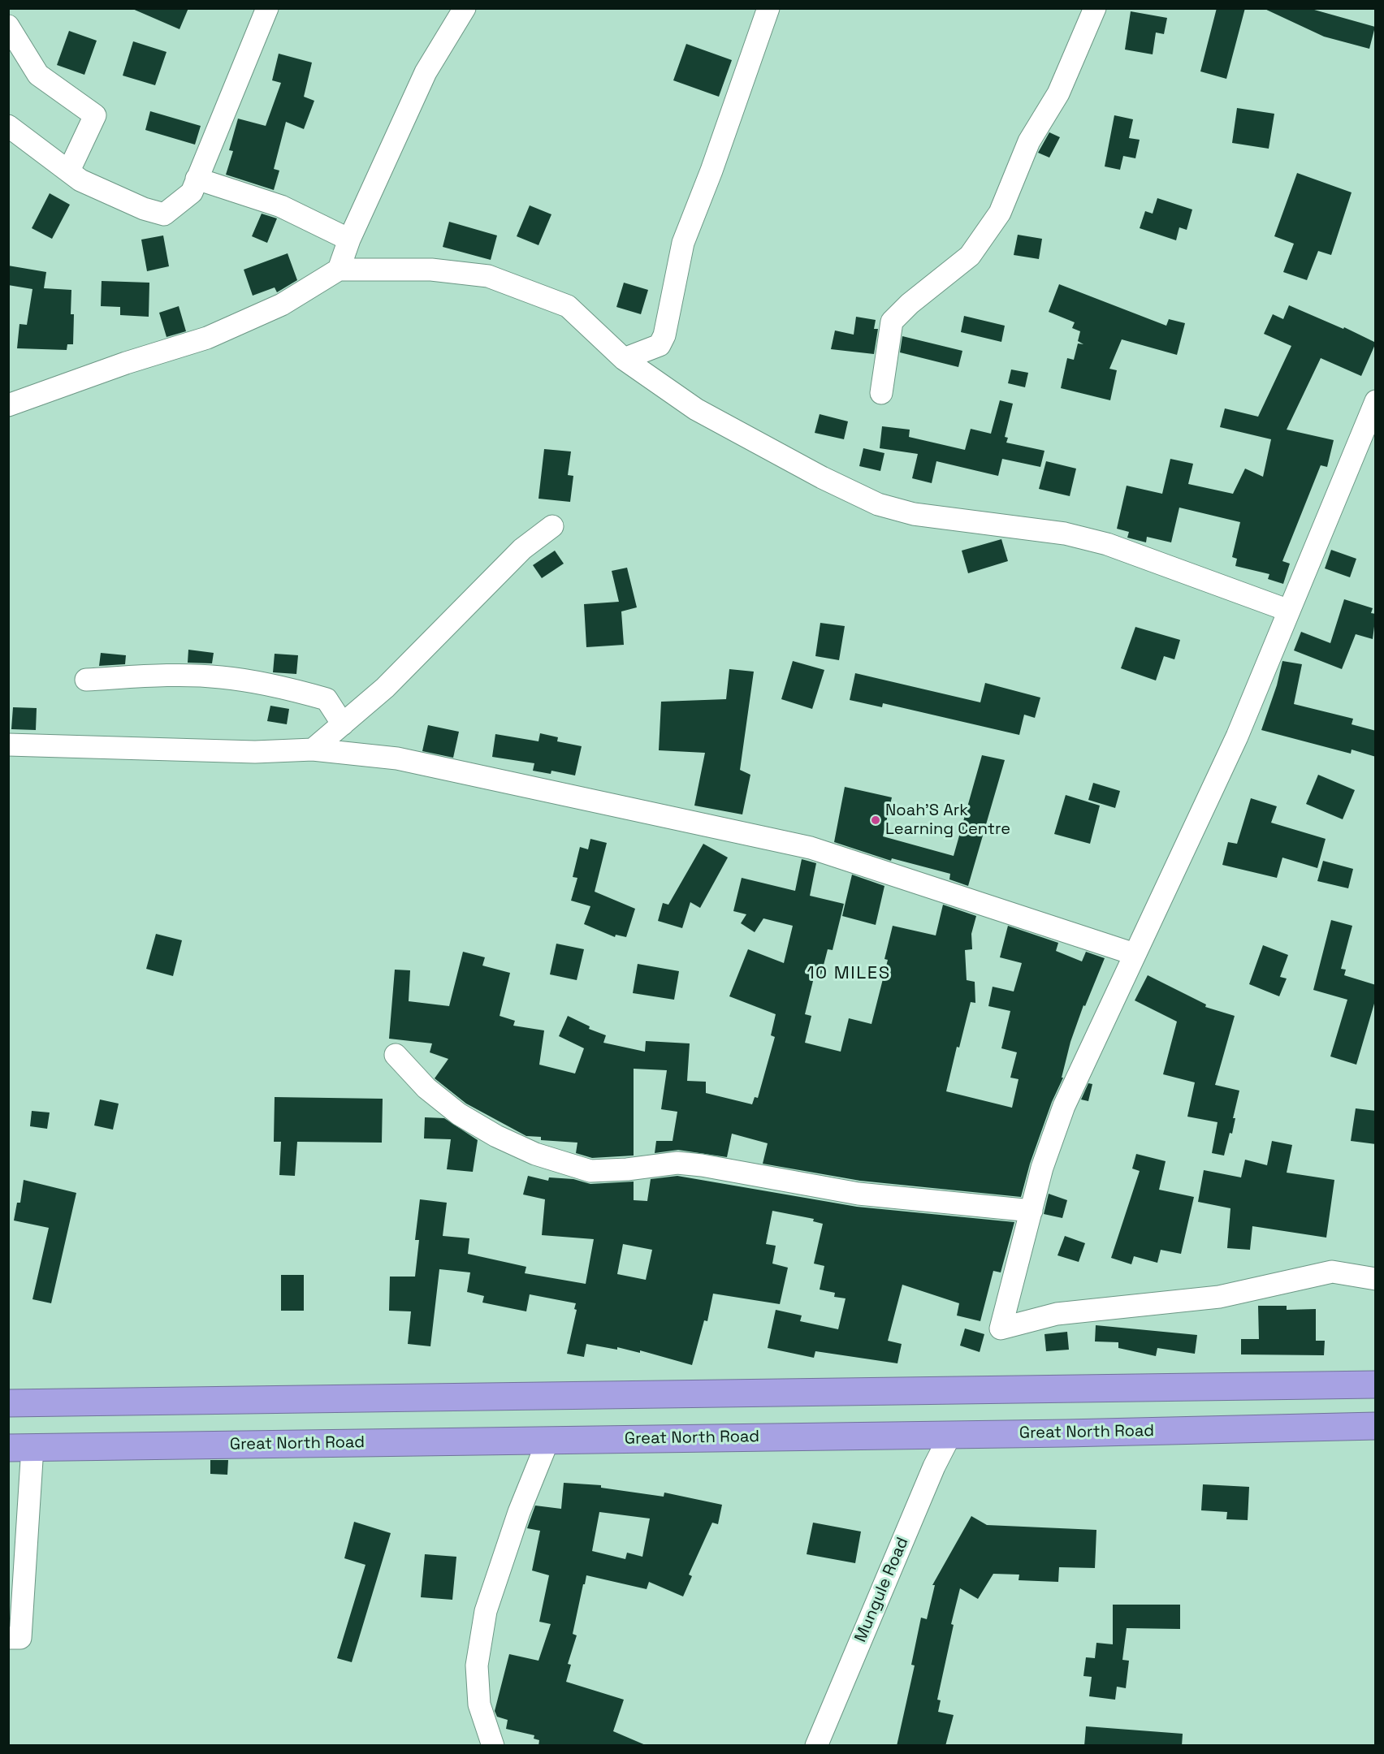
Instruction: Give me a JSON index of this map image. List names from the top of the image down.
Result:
{
  "streets": {
    "highway": ["Great North Road"],
    "street": ["Mungule Road"]
  },
  "crossings": [
    ["Great North Road", "Mungule Road"]
  ],
  "districts": ["10 MILES"],
  "places": ["Noah'S Ark Learning Centre"]
}
